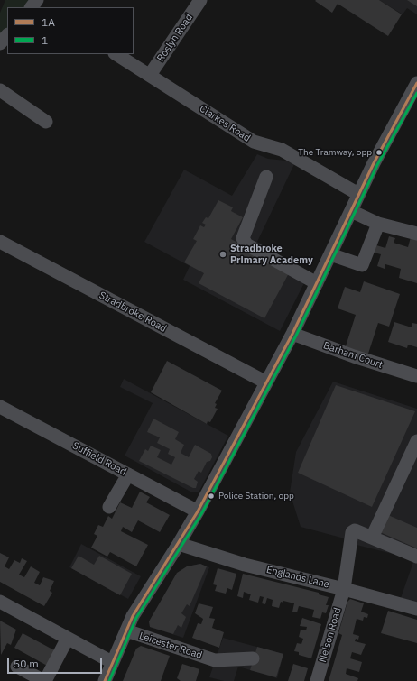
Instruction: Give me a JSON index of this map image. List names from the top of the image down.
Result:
{
  "streets": {
    "street": [
      "Roslyn Road",
      "Clarkes Road",
      "Stradbroke Road",
      "Barham Court",
      "Suffield Road",
      "Englands Lane",
      "Nelson Road",
      "Leicester Road"
    ]
  },
  "crossings": [
    ["Roslyn Road", "Clarkes Road"],
    ["Englands Lane", "Nelson Road"]
  ],
  "places": ["The Tramway, opp", "Stradbroke Primary Academy", "Police Station, opp"],
  "lines": ["transit line 1A", "transit line 1"],
  "legend": ["1A", "1"],
  "scale_bar": "50 m"
}
